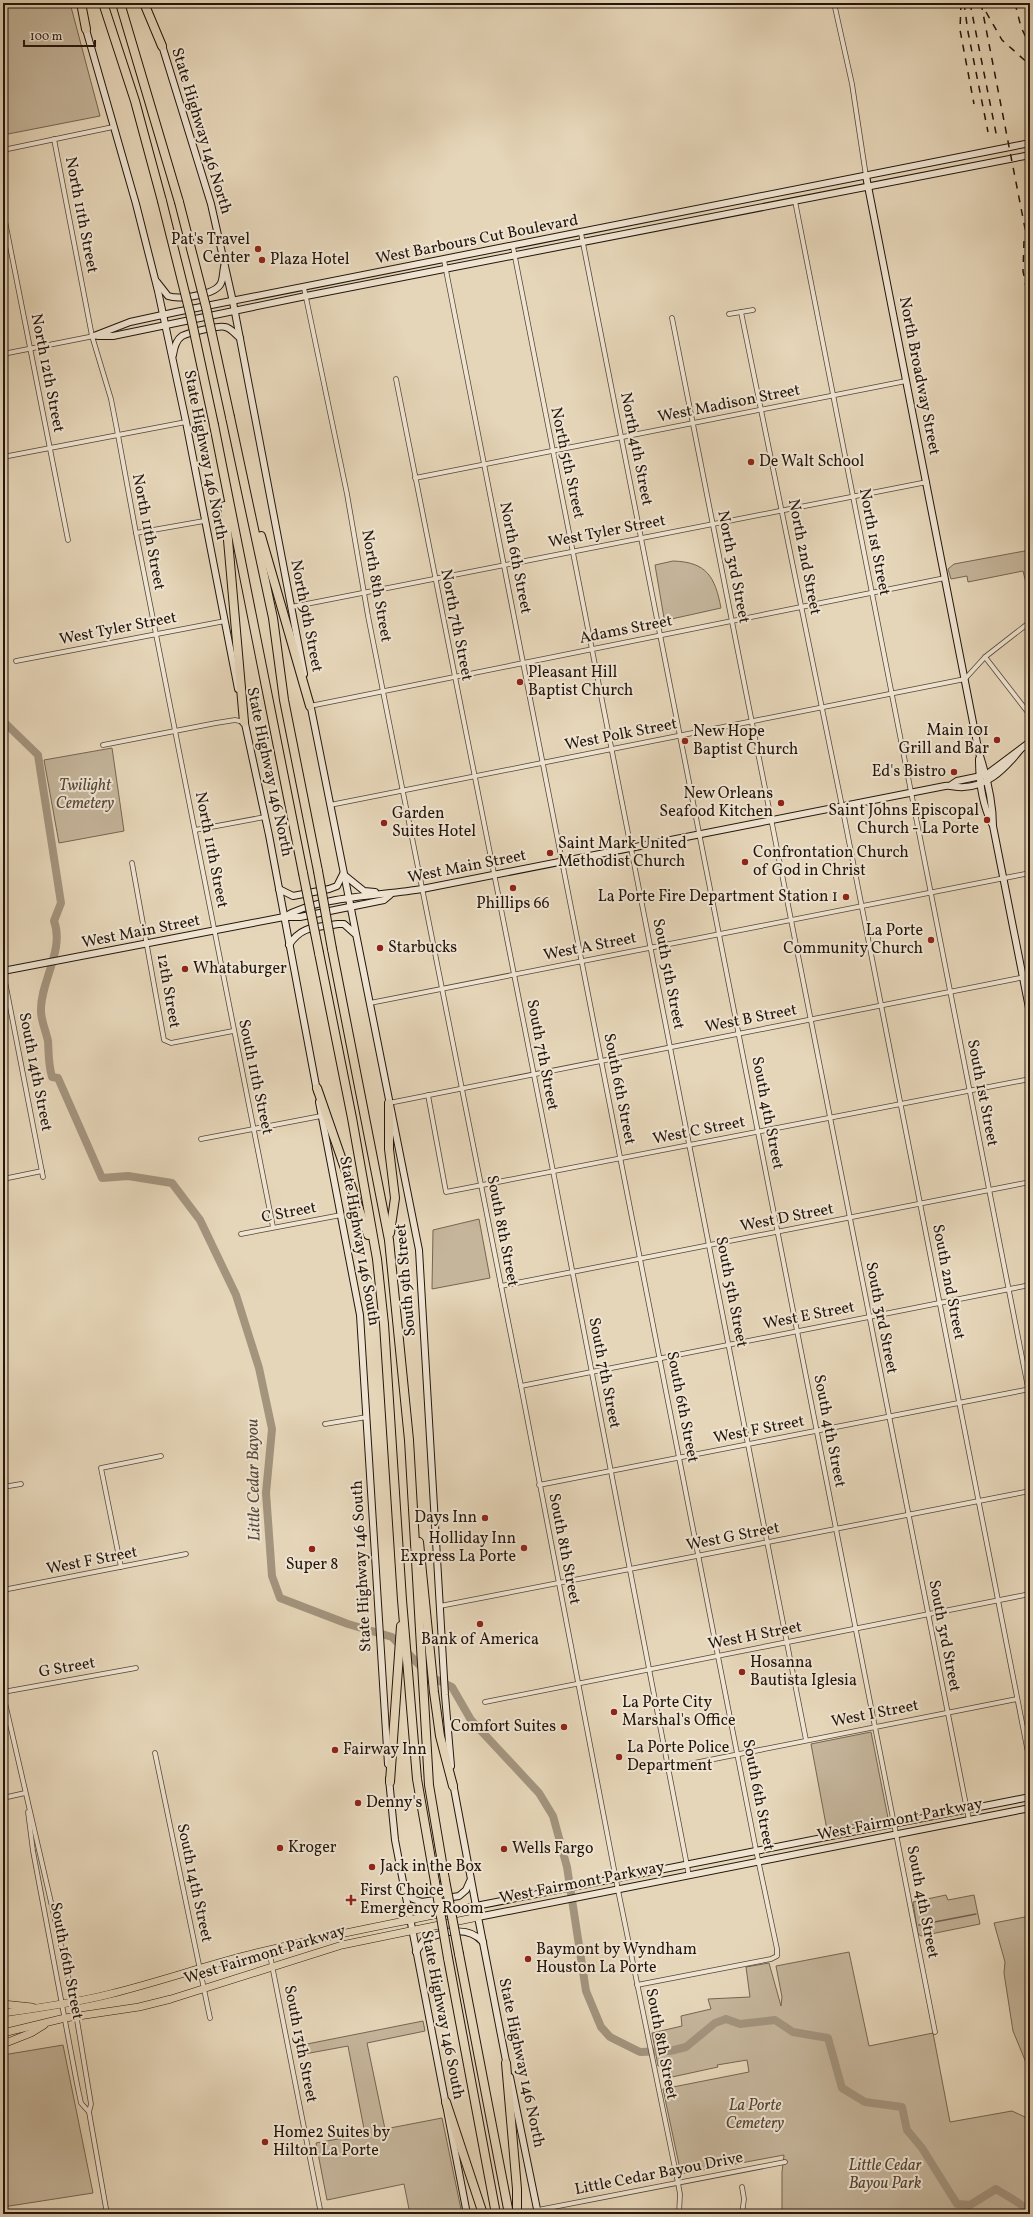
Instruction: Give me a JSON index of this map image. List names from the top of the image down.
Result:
{
  "streets": {
    "main road": [
      "State Highway 146 North",
      "West Barbours Cut Boulevard",
      "North Broadway Street",
      "North 9th Street",
      "West Main Street",
      "State Highway 146 South",
      "South 9th Street",
      "West Fairmont Parkway"
    ],
    "street": [
      "North 11th Street",
      "North 12th Street",
      "West Madison Street",
      "North 4th Street",
      "North 5th Street",
      "West Tyler Street",
      "North 1st Street",
      "North 2nd Street",
      "North 6th Street",
      "North 3rd Street",
      "North 8th Street",
      "North 7th Street",
      "Adams Street",
      "West Polk Street",
      "West A Street",
      "South 5th Street",
      "12th Street",
      "West B Street",
      "South 7th Street",
      "South 14th Street",
      "South 11th Street",
      "South 6th Street",
      "South 1st Street",
      "South 4th Street",
      "West C Street",
      "C Street",
      "West D Street",
      "South 8th Street",
      "South 2nd Street",
      "West E Street",
      "South 3rd Street",
      "West F Street",
      "West G Street",
      "West H Street",
      "G Street",
      "West I Street",
      "South 16th Street",
      "South 13th Street",
      "Little Cedar Bayou Drive"
    ]
  },
  "crossings": [
    ["State Highway 146 North", "West Barbours Cut Boulevard"],
    ["State Highway 146 North", "West Tyler Street"],
    ["State Highway 146 North", "North 9th Street"],
    ["State Highway 146 North", "West Main Street"],
    ["State Highway 146 North", "State Highway 146 South"],
    ["State Highway 146 North", "West Fairmont Parkway"],
    ["State Highway 146 North", "Little Cedar Bayou Drive"],
    ["North 11th Street", "West Barbours Cut Boulevard"],
    ["North 11th Street", "West Tyler Street"],
    ["North 11th Street", "West Main Street"],
    ["North 11th Street", "South 11th Street"],
    ["West Barbours Cut Boulevard", "North 12th Street"],
    ["West Barbours Cut Boulevard", "North Broadway Street"],
    ["West Barbours Cut Boulevard", "North 4th Street"],
    ["West Barbours Cut Boulevard", "North 5th Street"],
    ["West Barbours Cut Boulevard", "North 1st Street"],
    ["West Barbours Cut Boulevard", "North 6th Street"],
    ["West Barbours Cut Boulevard", "North 8th Street"],
    ["North Broadway Street", "West Madison Street"],
    ["North Broadway Street", "West Tyler Street"],
    ["North Broadway Street", "Adams Street"],
    ["North Broadway Street", "West Polk Street"],
    ["North Broadway Street", "West Main Street"],
    ["West Madison Street", "North 4th Street"],
    ["West Madison Street", "North 5th Street"],
    ["West Madison Street", "North 1st Street"],
    ["West Madison Street", "North 2nd Street"],
    ["West Madison Street", "North 6th Street"],
    ["West Madison Street", "North 3rd Street"],
    ["West Madison Street", "North 7th Street"],
    ["North 4th Street", "West Tyler Street"],
    ["North 4th Street", "Adams Street"],
    ["North 4th Street", "West Polk Street"],
    ["North 4th Street", "West Main Street"],
    ["North 4th Street", "South 4th Street"],
    ["North 5th Street", "West Tyler Street"],
    ["North 5th Street", "Adams Street"],
    ["North 5th Street", "West Polk Street"],
    ["North 5th Street", "West Main Street"],
    ["North 5th Street", "South 5th Street"],
    ["West Tyler Street", "North 1st Street"],
    ["West Tyler Street", "North 2nd Street"],
    ["West Tyler Street", "North 6th Street"],
    ["West Tyler Street", "North 3rd Street"],
    ["West Tyler Street", "North 8th Street"],
    ["West Tyler Street", "North 9th Street"],
    ["West Tyler Street", "North 7th Street"],
    ["North 1st Street", "Adams Street"],
    ["North 1st Street", "West Polk Street"],
    ["North 1st Street", "West Main Street"],
    ["North 1st Street", "South 1st Street"],
    ["North 2nd Street", "Adams Street"],
    ["North 2nd Street", "West Polk Street"],
    ["North 2nd Street", "West Main Street"],
    ["North 2nd Street", "South 2nd Street"],
    ["North 6th Street", "Adams Street"],
    ["North 6th Street", "West Polk Street"],
    ["North 6th Street", "West Main Street"],
    ["North 6th Street", "South 6th Street"],
    ["North 3rd Street", "Adams Street"],
    ["North 3rd Street", "West Polk Street"],
    ["North 3rd Street", "West Main Street"],
    ["North 3rd Street", "South 3rd Street"],
    ["North 8th Street", "Adams Street"],
    ["North 8th Street", "West Polk Street"],
    ["North 8th Street", "West Main Street"],
    ["North 8th Street", "South 8th Street"],
    ["North 9th Street", "Adams Street"],
    ["North 9th Street", "West Polk Street"],
    ["North 9th Street", "West Main Street"],
    ["North 9th Street", "South 9th Street"],
    ["North 7th Street", "Adams Street"],
    ["North 7th Street", "West Polk Street"],
    ["North 7th Street", "West Main Street"],
    ["North 7th Street", "South 7th Street"],
    ["West Main Street", "South 5th Street"],
    ["West Main Street", "12th Street"],
    ["West Main Street", "South 7th Street"],
    ["West Main Street", "South 14th Street"],
    ["West Main Street", "South 11th Street"],
    ["West Main Street", "South 6th Street"],
    ["West Main Street", "South 1st Street"],
    ["West Main Street", "South 4th Street"],
    ["West Main Street", "South 8th Street"],
    ["West Main Street", "State Highway 146 South"],
    ["West Main Street", "South 9th Street"],
    ["West Main Street", "South 2nd Street"],
    ["West Main Street", "South 3rd Street"],
    ["West A Street", "South 5th Street"],
    ["West A Street", "South 7th Street"],
    ["West A Street", "South 6th Street"],
    ["West A Street", "South 1st Street"],
    ["West A Street", "South 4th Street"],
    ["West A Street", "South 8th Street"],
    ["West A Street", "South 9th Street"],
    ["West A Street", "South 2nd Street"],
    ["West A Street", "South 3rd Street"],
    ["South 5th Street", "West B Street"],
    ["South 5th Street", "West C Street"],
    ["South 5th Street", "West D Street"],
    ["South 5th Street", "West E Street"],
    ["South 5th Street", "West F Street"],
    ["South 5th Street", "West G Street"],
    ["South 5th Street", "West H Street"],
    ["South 5th Street", "West I Street"],
    ["12th Street", "South 11th Street"],
    ["West B Street", "South 7th Street"],
    ["West B Street", "South 6th Street"],
    ["West B Street", "South 1st Street"],
    ["West B Street", "South 4th Street"],
    ["West B Street", "West C Street"],
    ["West B Street", "South 8th Street"],
    ["West B Street", "South 9th Street"],
    ["West B Street", "South 2nd Street"],
    ["West B Street", "South 3rd Street"],
    ["South 7th Street", "West C Street"],
    ["South 7th Street", "West D Street"],
    ["South 7th Street", "West E Street"],
    ["South 7th Street", "West F Street"],
    ["South 7th Street", "West G Street"],
    ["South 7th Street", "West H Street"],
    ["South 7th Street", "West I Street"],
    ["South 7th Street", "West Fairmont Parkway"],
    ["South 14th Street", "West Fairmont Parkway"],
    ["South 11th Street", "C Street"],
    ["South 6th Street", "West C Street"],
    ["South 6th Street", "West D Street"],
    ["South 6th Street", "South 8th Street"],
    ["South 6th Street", "West E Street"],
    ["South 6th Street", "West F Street"],
    ["South 6th Street", "West G Street"],
    ["South 6th Street", "West H Street"],
    ["South 6th Street", "West I Street"],
    ["South 6th Street", "West Fairmont Parkway"],
    ["South 1st Street", "West C Street"],
    ["South 1st Street", "West D Street"],
    ["South 1st Street", "West E Street"],
    ["South 1st Street", "West F Street"],
    ["South 4th Street", "West C Street"],
    ["South 4th Street", "West D Street"],
    ["South 4th Street", "West E Street"],
    ["South 4th Street", "West F Street"],
    ["South 4th Street", "West G Street"],
    ["South 4th Street", "West H Street"],
    ["South 4th Street", "West I Street"],
    ["South 4th Street", "West Fairmont Parkway"],
    ["West C Street", "South 8th Street"],
    ["West C Street", "South 2nd Street"],
    ["West C Street", "South 3rd Street"],
    ["C Street", "State Highway 146 South"],
    ["West D Street", "South 8th Street"],
    ["West D Street", "South 2nd Street"],
    ["West D Street", "South 3rd Street"],
    ["South 8th Street", "West E Street"],
    ["South 8th Street", "West F Street"],
    ["South 8th Street", "West G Street"],
    ["South 8th Street", "West H Street"],
    ["South 8th Street", "West Fairmont Parkway"],
    ["South 8th Street", "Little Cedar Bayou Drive"],
    ["State Highway 146 South", "West Fairmont Parkway"],
    ["South 9th Street", "West G Street"],
    ["South 2nd Street", "West E Street"],
    ["South 2nd Street", "West F Street"],
    ["South 2nd Street", "West G Street"],
    ["South 2nd Street", "West H Street"],
    ["South 2nd Street", "West I Street"],
    ["West E Street", "South 3rd Street"],
    ["South 3rd Street", "West F Street"],
    ["South 3rd Street", "West G Street"],
    ["South 3rd Street", "West H Street"],
    ["South 3rd Street", "West I Street"],
    ["South 3rd Street", "West Fairmont Parkway"],
    ["G Street", "South 16th Street"],
    ["West Fairmont Parkway", "South 16th Street"],
    ["West Fairmont Parkway", "South 13th Street"]
  ],
  "water": ["Little Cedar Bayou"],
  "parks": ["Twilight Cemetery", "La Porte Cemetery", "Little Cedar Bayou Park"],
  "places": {
    "other": [
      "Pat's Travel Center",
      "Plaza Hotel",
      "De Walt School",
      "Pleasant Hill Baptist Church",
      "Main 101 Grill and Bar",
      "New Hope Baptist Church",
      "Ed's Bistro",
      "New Orleans Seafood Kitchen",
      "Saint Johns Episcopal Church - La Porte",
      "Garden Suites Hotel",
      "Saint Mark United Methodist Church",
      "Confrontation Church of God in Christ",
      "Phillips 66",
      "La Porte Fire Department Station 1",
      "La Porte Community Church",
      "Starbucks",
      "Whataburger",
      "Days Inn",
      "Holliday Inn Express La Porte",
      "Super 8",
      "Bank of America",
      "Hosanna Bautista Iglesia",
      "La Porte City Marshal's Office",
      "Comfort Suites",
      "Fairway Inn",
      "La Porte Police Department",
      "Denny's",
      "Kroger",
      "Wells Fargo",
      "Jack in the Box",
      "Baymont by Wyndham Houston La Porte",
      "Home2 Suites by Hilton La Porte"
    ],
    "health": ["First Choice Emergency Room"]
  },
  "scale_bar": "100 m"
}
